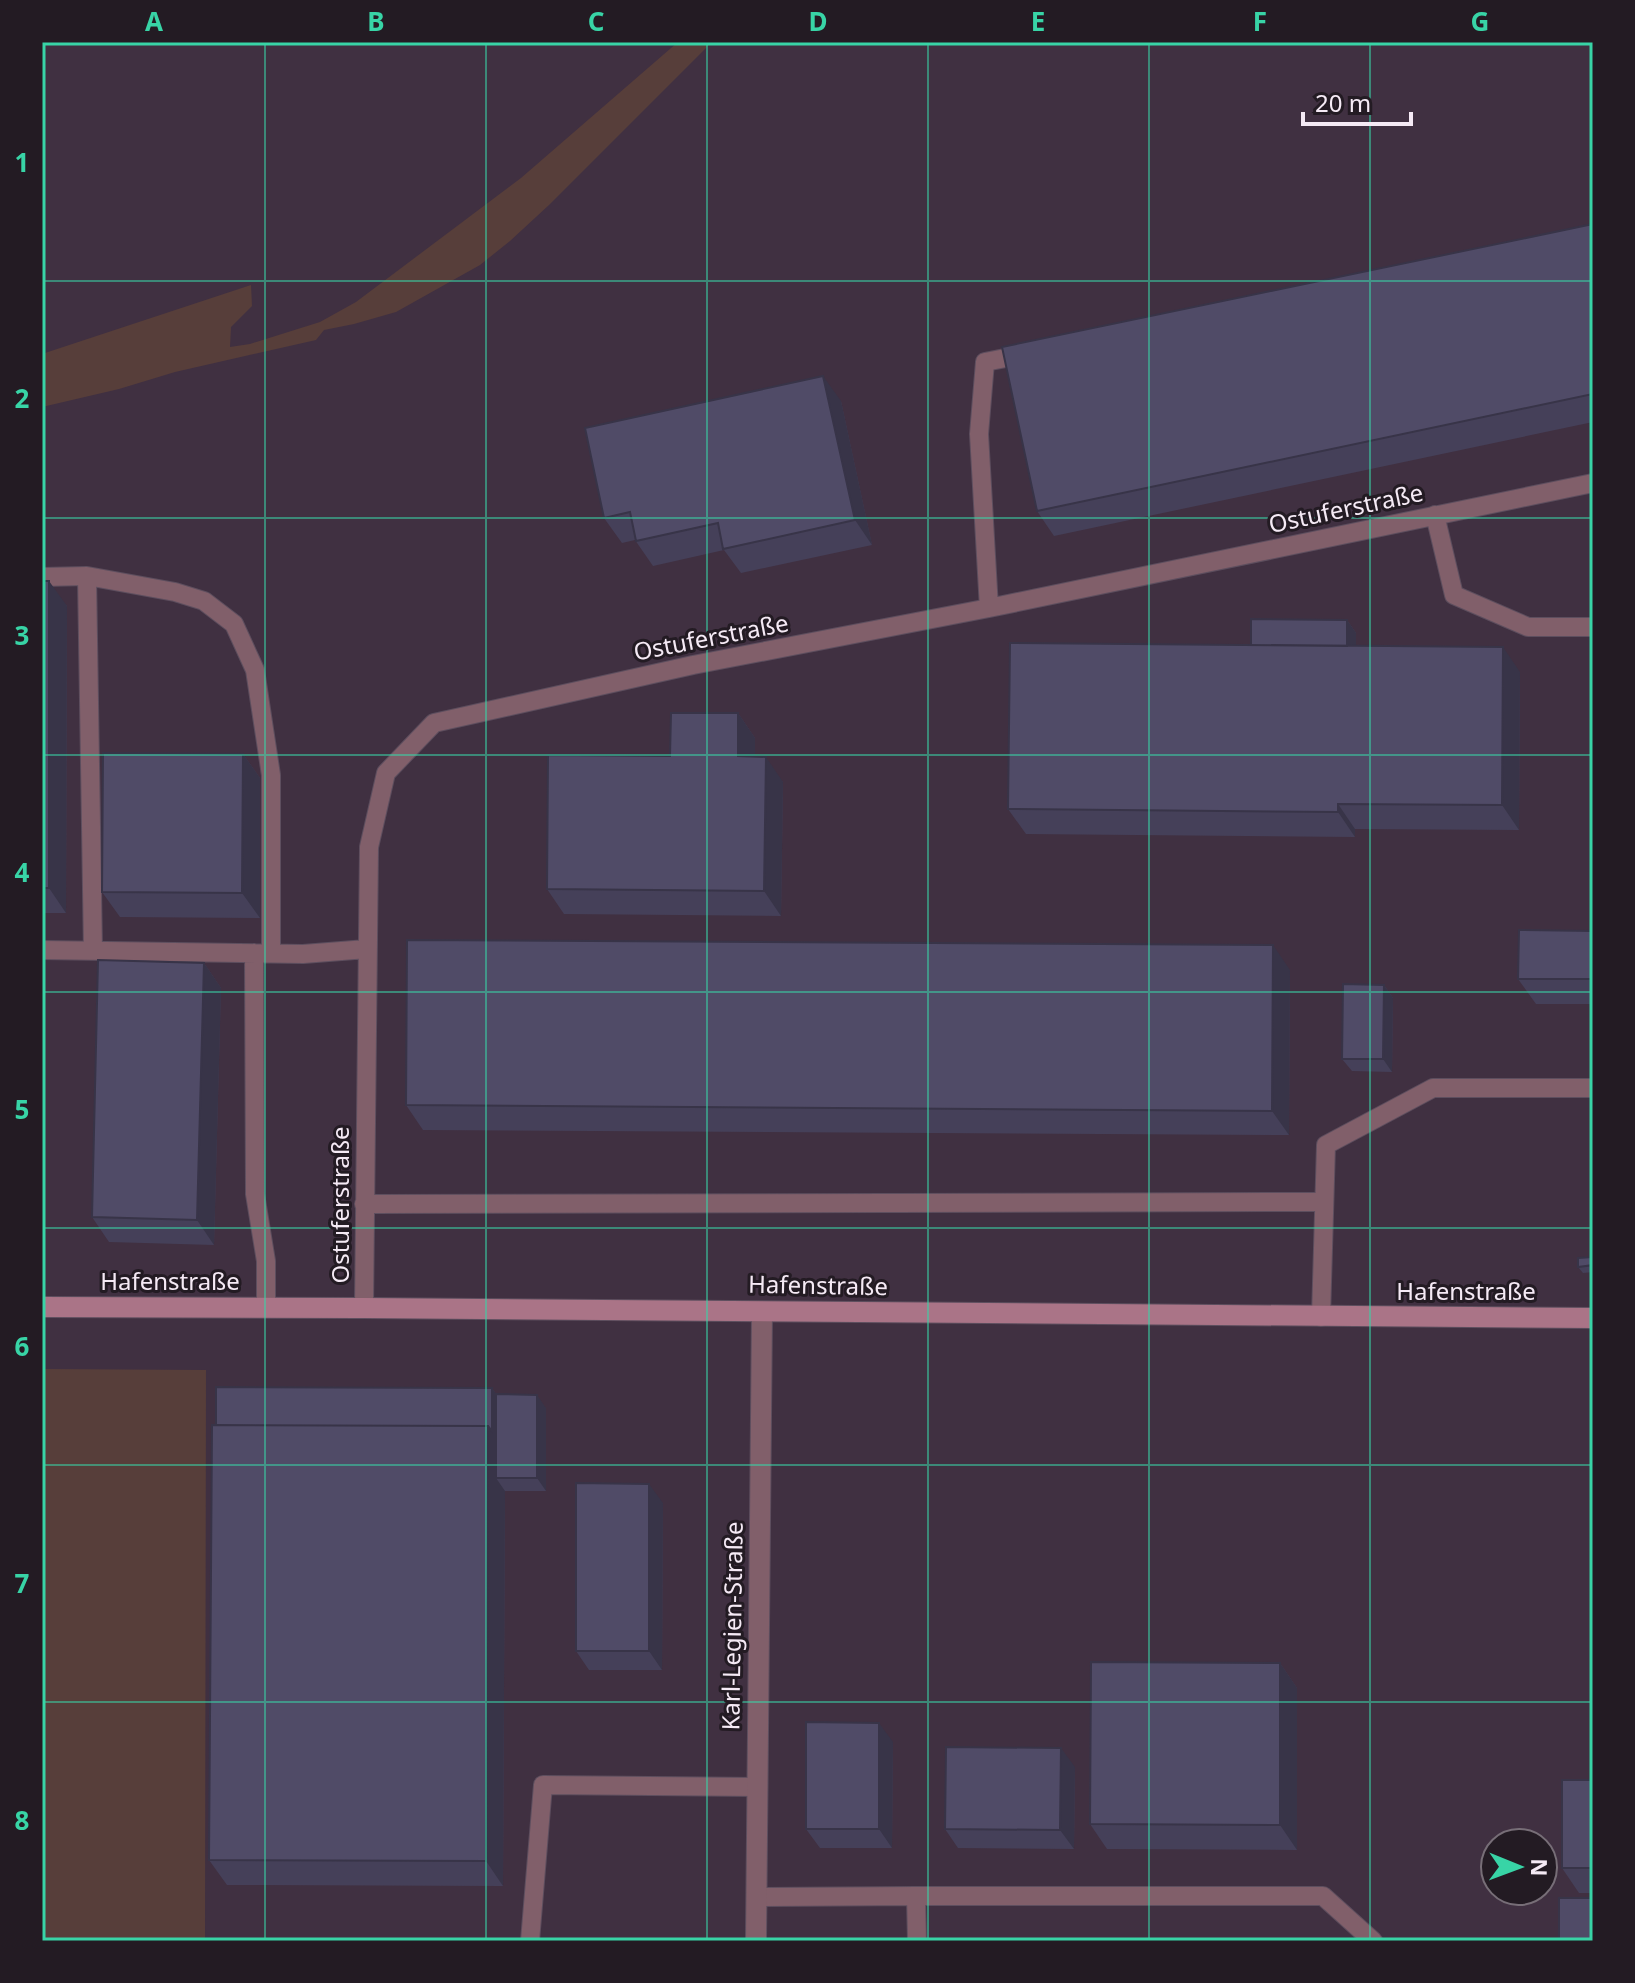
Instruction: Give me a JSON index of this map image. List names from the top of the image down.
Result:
{
  "streets": {
    "street": ["Hafenstraße", "Karl-Legien-Straße"],
    "lane": ["Ostuferstraße"]
  },
  "crossings": [
    ["Ostuferstraße", "Hafenstraße"],
    ["Hafenstraße", "Karl-Legien-Straße"]
  ],
  "scale_bar": "20 m",
  "north": "right",
  "grid": {
    "columns": [
      "A",
      "B",
      "C",
      "D",
      "E",
      "F",
      "G"
    ],
    "rows": [
      "1",
      "2",
      "3",
      "4",
      "5",
      "6",
      "7",
      "8"
    ]
  }
}
